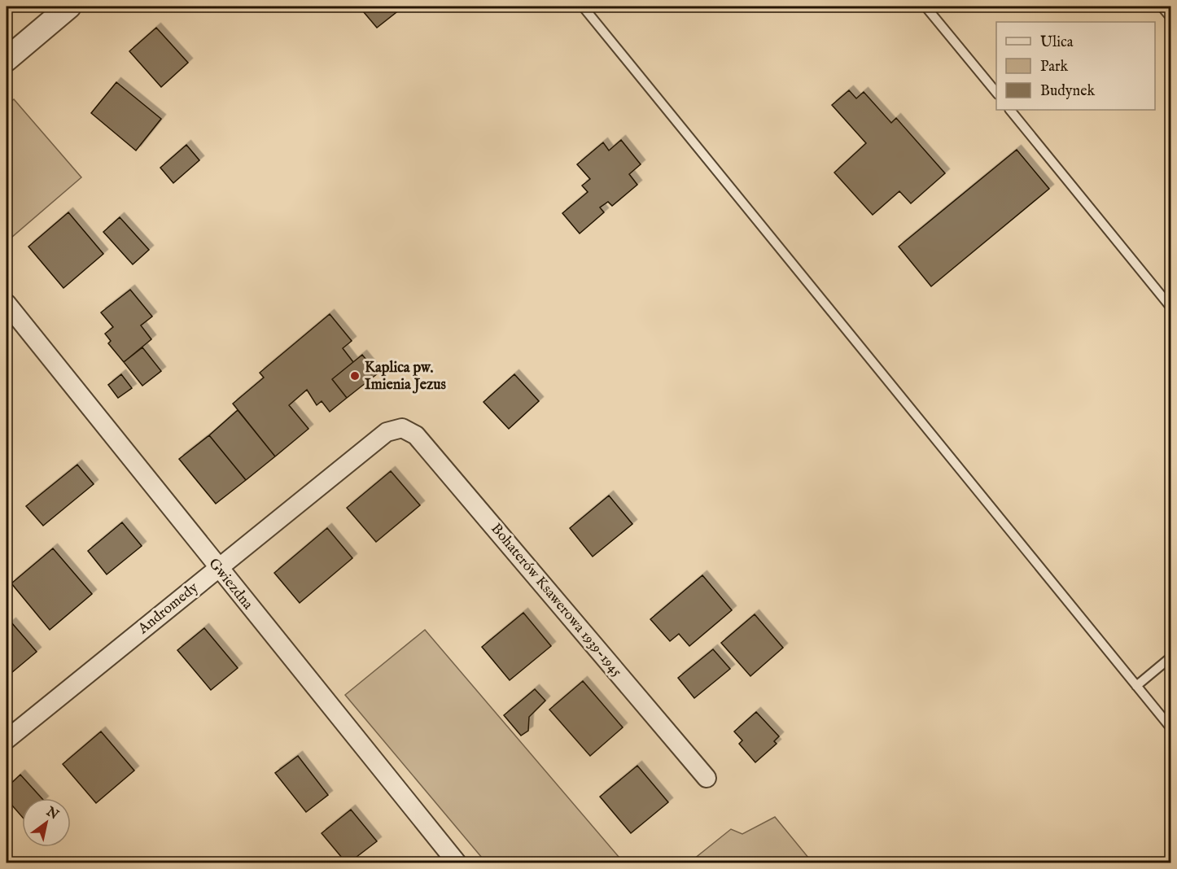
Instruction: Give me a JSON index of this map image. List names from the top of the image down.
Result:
{
  "streets": {
    "street": ["Gwiezdna", "Bohaterów Ksawerowa 1939-1945", "Andromedy"]
  },
  "crossings": [
    ["Gwiezdna", "Andromedy"],
    ["Bohaterów Ksawerowa 1939-1945", "Andromedy"]
  ],
  "places": ["Kaplica pw. Imienia Jezus"],
  "legend": ["Ulica", "Park", "Budynek"],
  "north": "top right"
}
